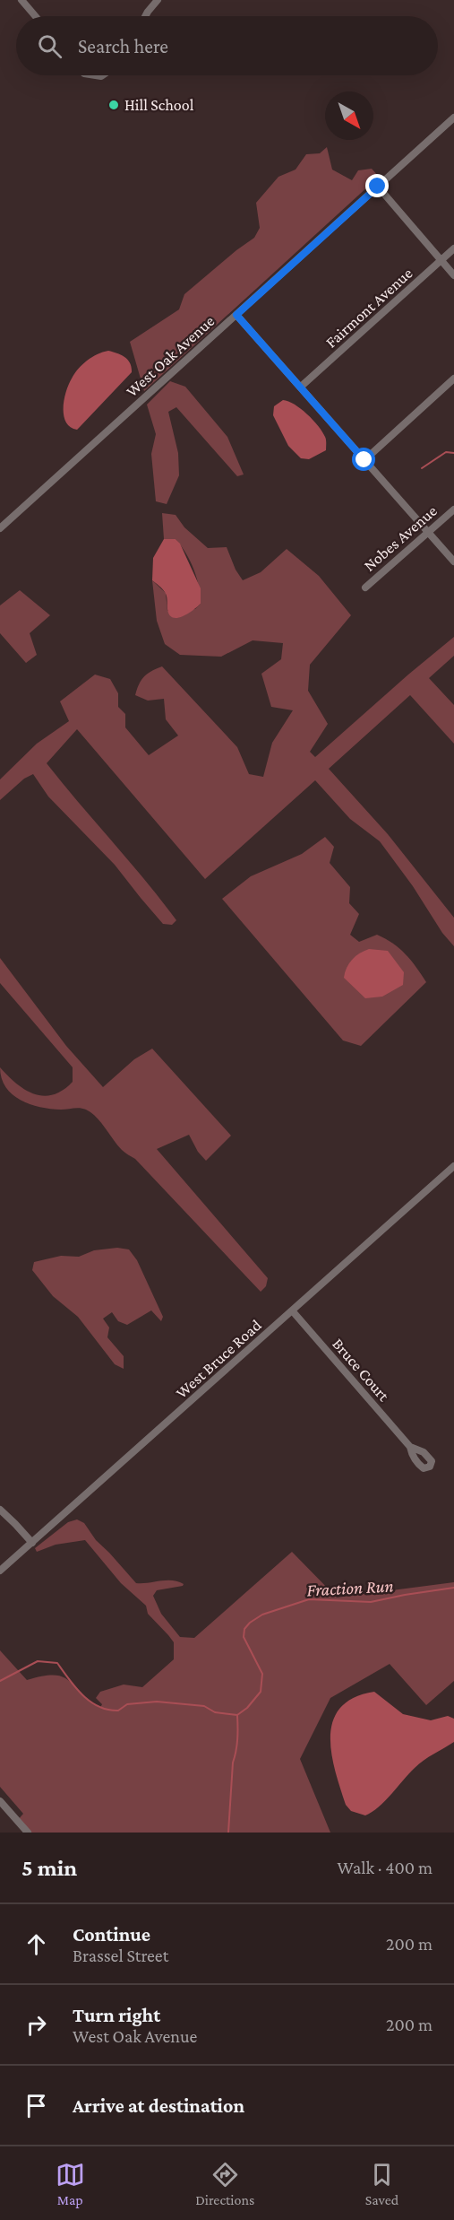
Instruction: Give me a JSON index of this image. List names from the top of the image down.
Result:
{
  "streets": {
    "street": [
      "Fairmont Avenue",
      "West Oak Avenue",
      "Nobes Avenue",
      "West Bruce Road",
      "Bruce Court"
    ]
  },
  "crossings": [
    ["West Bruce Road", "Bruce Court"]
  ],
  "water": ["Fraction Run"],
  "places": ["Hill School"],
  "north": "bottom right",
  "page": {
    "search": "Search here",
    "heading": ["5 min", "Walk · 400 m"],
    "list": [
      ["Continue", "Brassel Street", "200 m"],
      ["Turn right", "West Oak Avenue", "200 m"],
      "Arrive at destination"
    ],
    "nav": ["Map", "Directions", "Saved"]
  }
}
